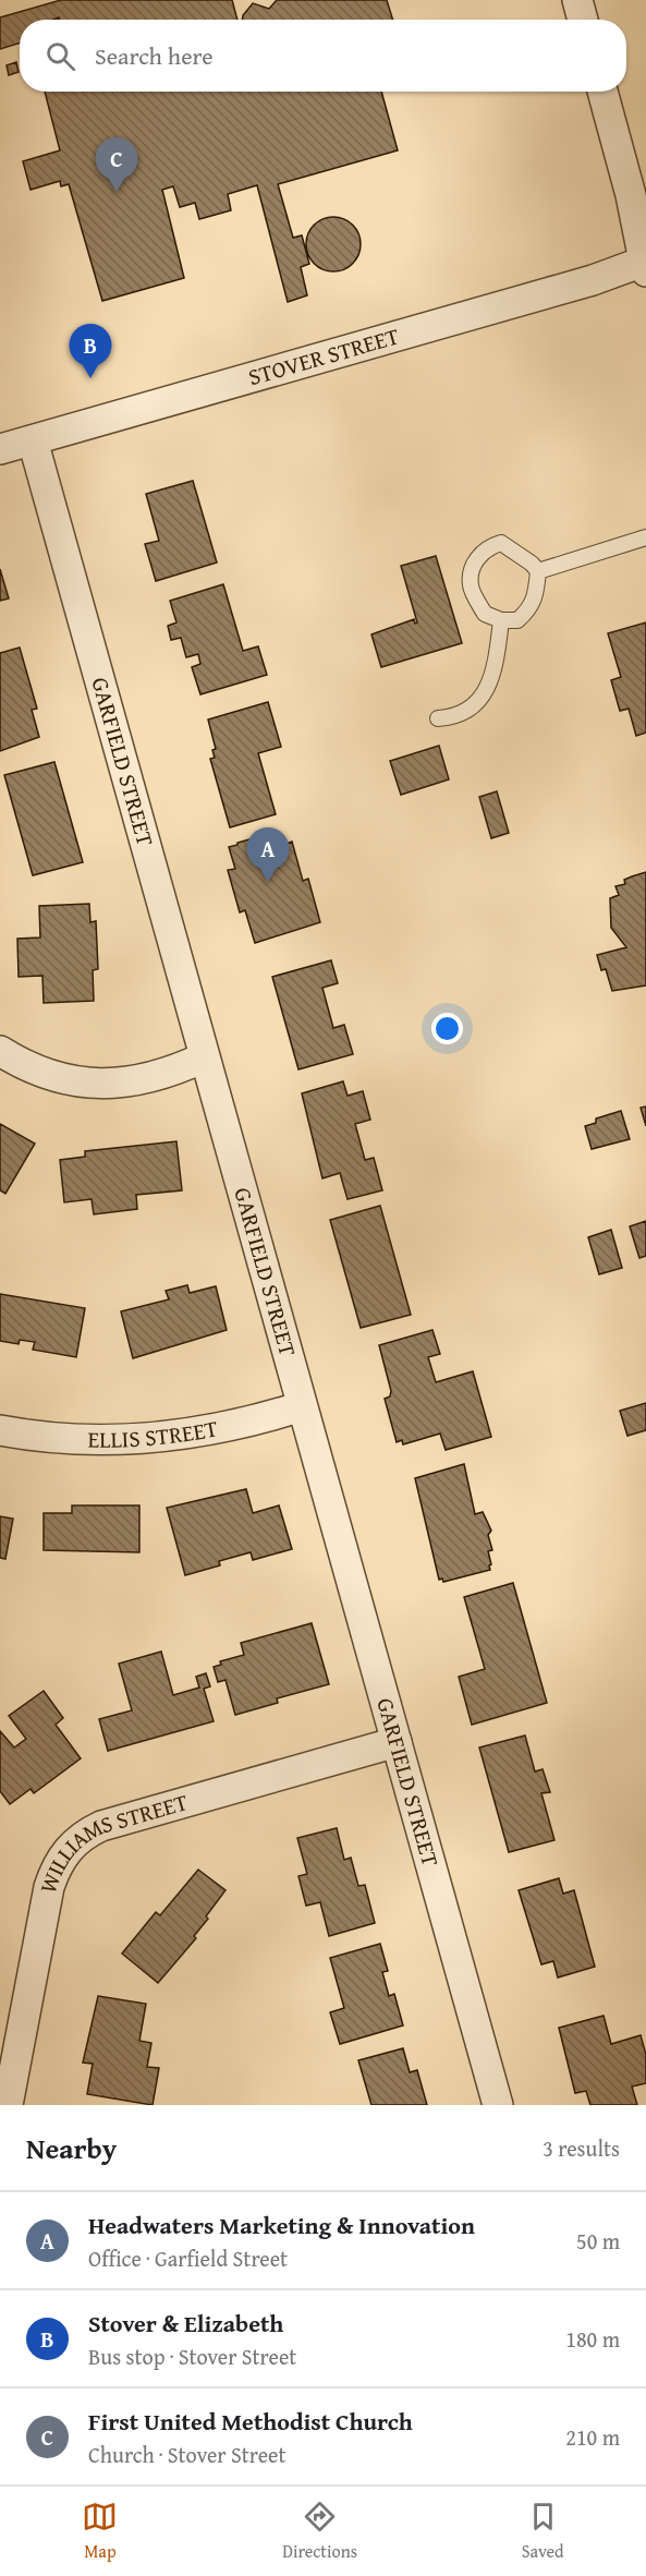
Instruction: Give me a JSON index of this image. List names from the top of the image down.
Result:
{
  "streets": {
    "street": [
      "STOVER STREET",
      "GARFIELD STREET",
      "ELLIS STREET",
      "WILLIAMS STREET"
    ]
  },
  "crossings": [
    ["STOVER STREET", "GARFIELD STREET"],
    ["GARFIELD STREET", "ELLIS STREET"],
    ["GARFIELD STREET", "WILLIAMS STREET"]
  ],
  "page": {
    "search": "Search here",
    "pins": ["C", "B", "A"],
    "heading": ["Nearby", "3 results"],
    "list": [
      {
        "mark": "A",
        "name": "Headwaters Marketing & Innovation",
        "note": "Office · Garfield Street",
        "value": "50 m"
      },
      {
        "mark": "B",
        "name": "Stover & Elizabeth",
        "note": "Bus stop · Stover Street",
        "value": "180 m"
      },
      {
        "mark": "C",
        "name": "First United Methodist Church",
        "note": "Church · Stover Street",
        "value": "210 m"
      }
    ],
    "nav": ["Map", "Directions", "Saved"]
  }
}
